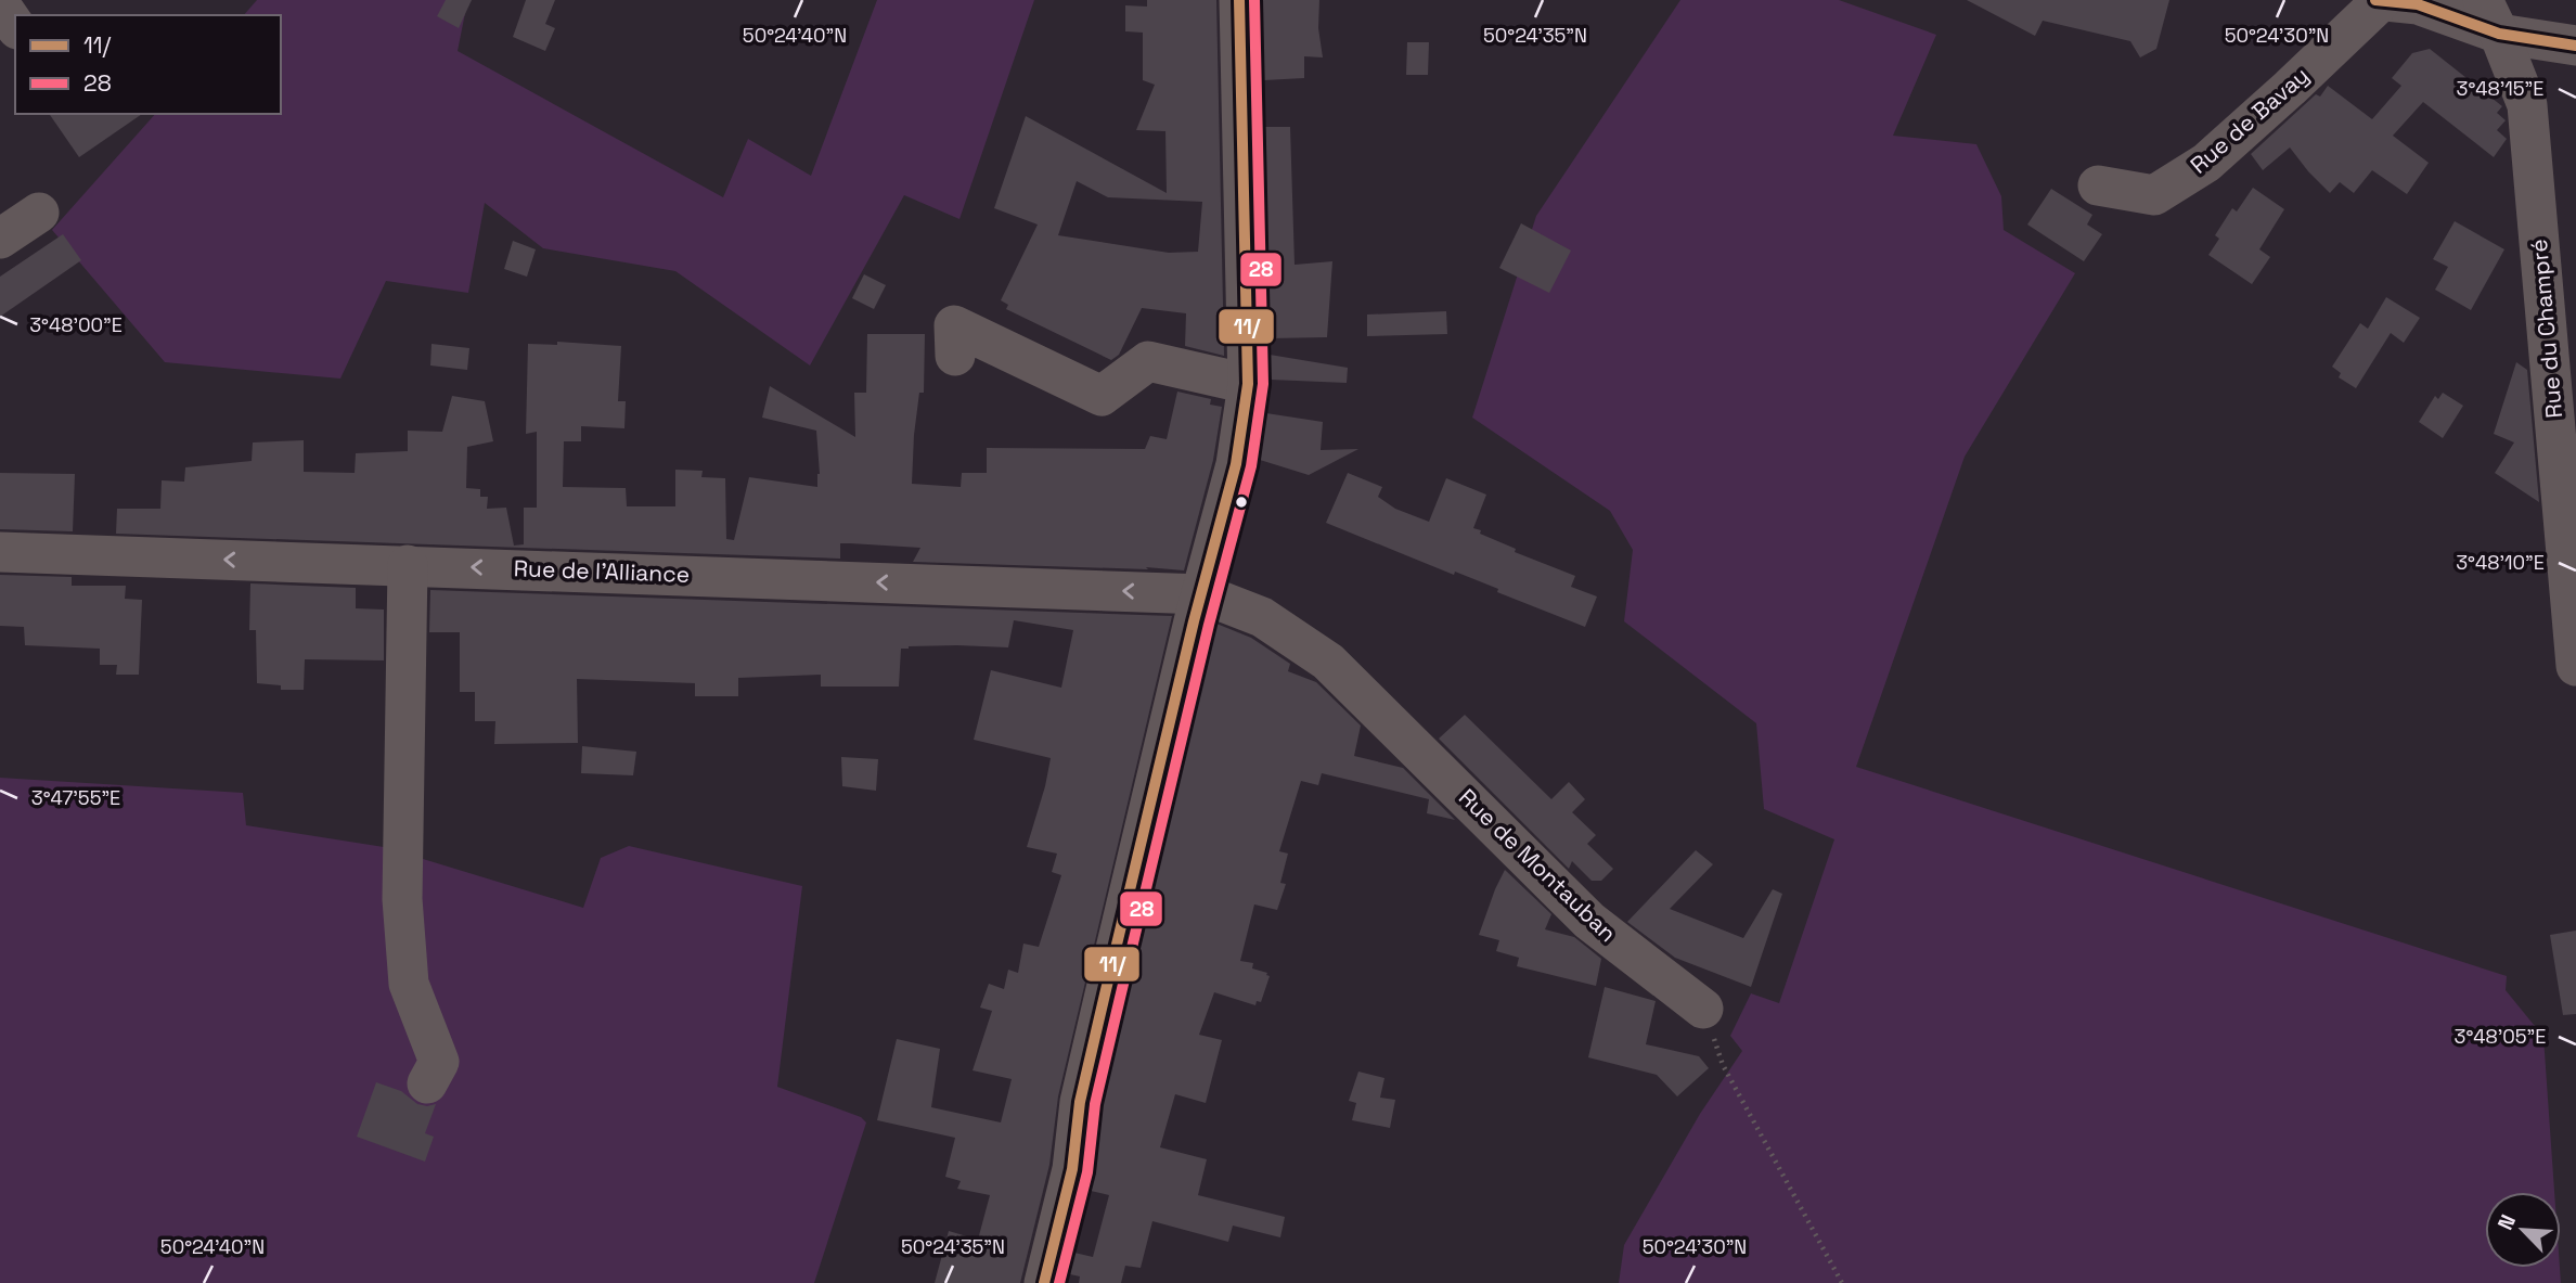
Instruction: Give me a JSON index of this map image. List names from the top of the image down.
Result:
{
  "streets": {
    "street": [
      "Rue de Bavay",
      "Rue du Champré",
      "Rue de l'Alliance",
      "Rue de Montauban"
    ]
  },
  "crossings": [
    ["Rue de Bavay", "Rue du Champré"],
    ["Rue de l'Alliance", "Rue de Montauban"]
  ],
  "one_way": ["Rue de l'Alliance"],
  "lines": ["transit line 11/", "transit line 28"],
  "legend": ["11/", "28"],
  "north": "top left",
  "coordinates": [
    "50°24'40\"N",
    "50°24'35\"N",
    "50°24'30\"N",
    "3°48'15\"E",
    "3°48'00\"E",
    "3°48'10\"E",
    "3°47'55\"E",
    "3°48'05\"E"
  ]
}
